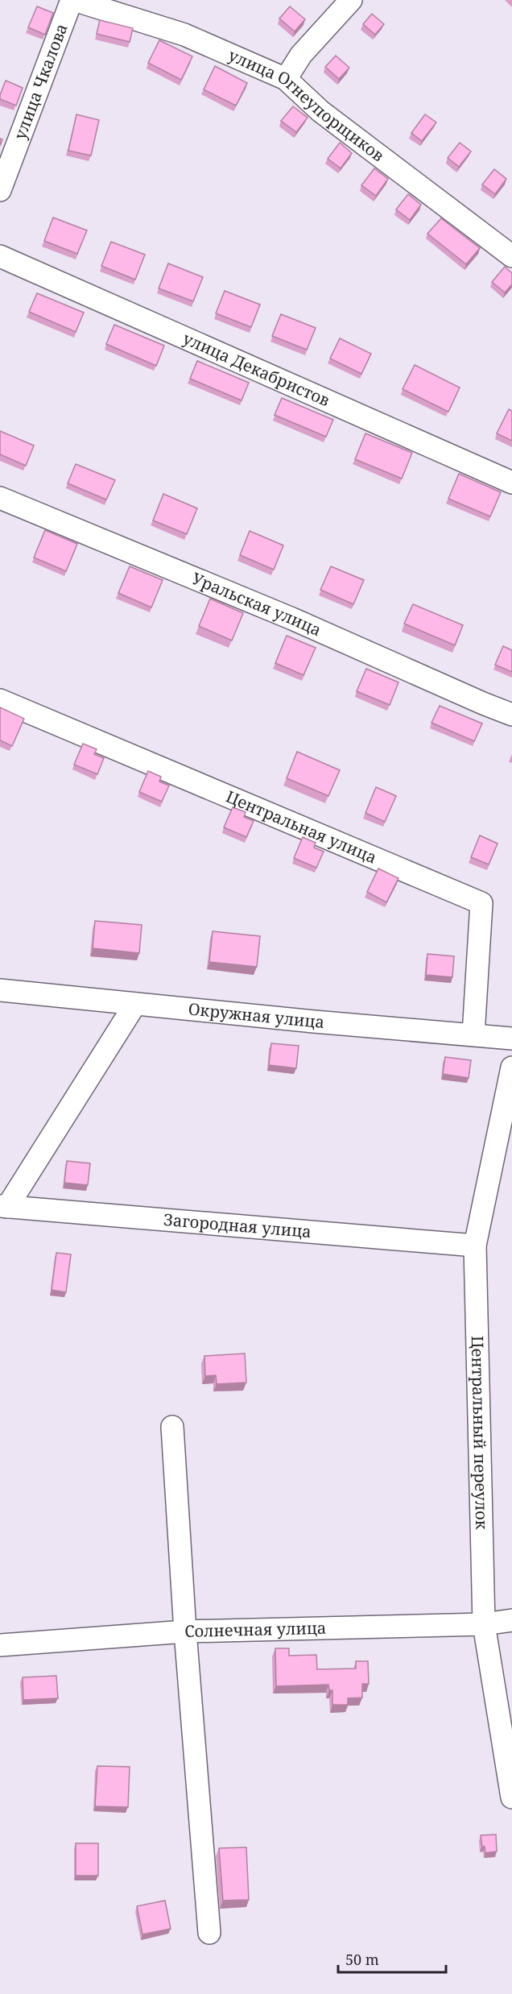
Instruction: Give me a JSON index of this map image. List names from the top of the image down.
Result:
{
  "streets": {
    "street": [
      "улица Чкалова",
      "улица Огнеупорщиков",
      "улица Декабристов",
      "Уральская улица",
      "Центральная улица",
      "Окружная улица",
      "Загородная улица",
      "Центральный переулок",
      "Солнечная улица"
    ]
  },
  "crossings": [
    ["улица Чкалова", "улица Огнеупорщиков"],
    ["Центральная улица", "Окружная улица"],
    ["Загородная улица", "Центральный переулок"],
    ["Центральный переулок", "Солнечная улица"]
  ],
  "scale_bar": "50 m"
}
